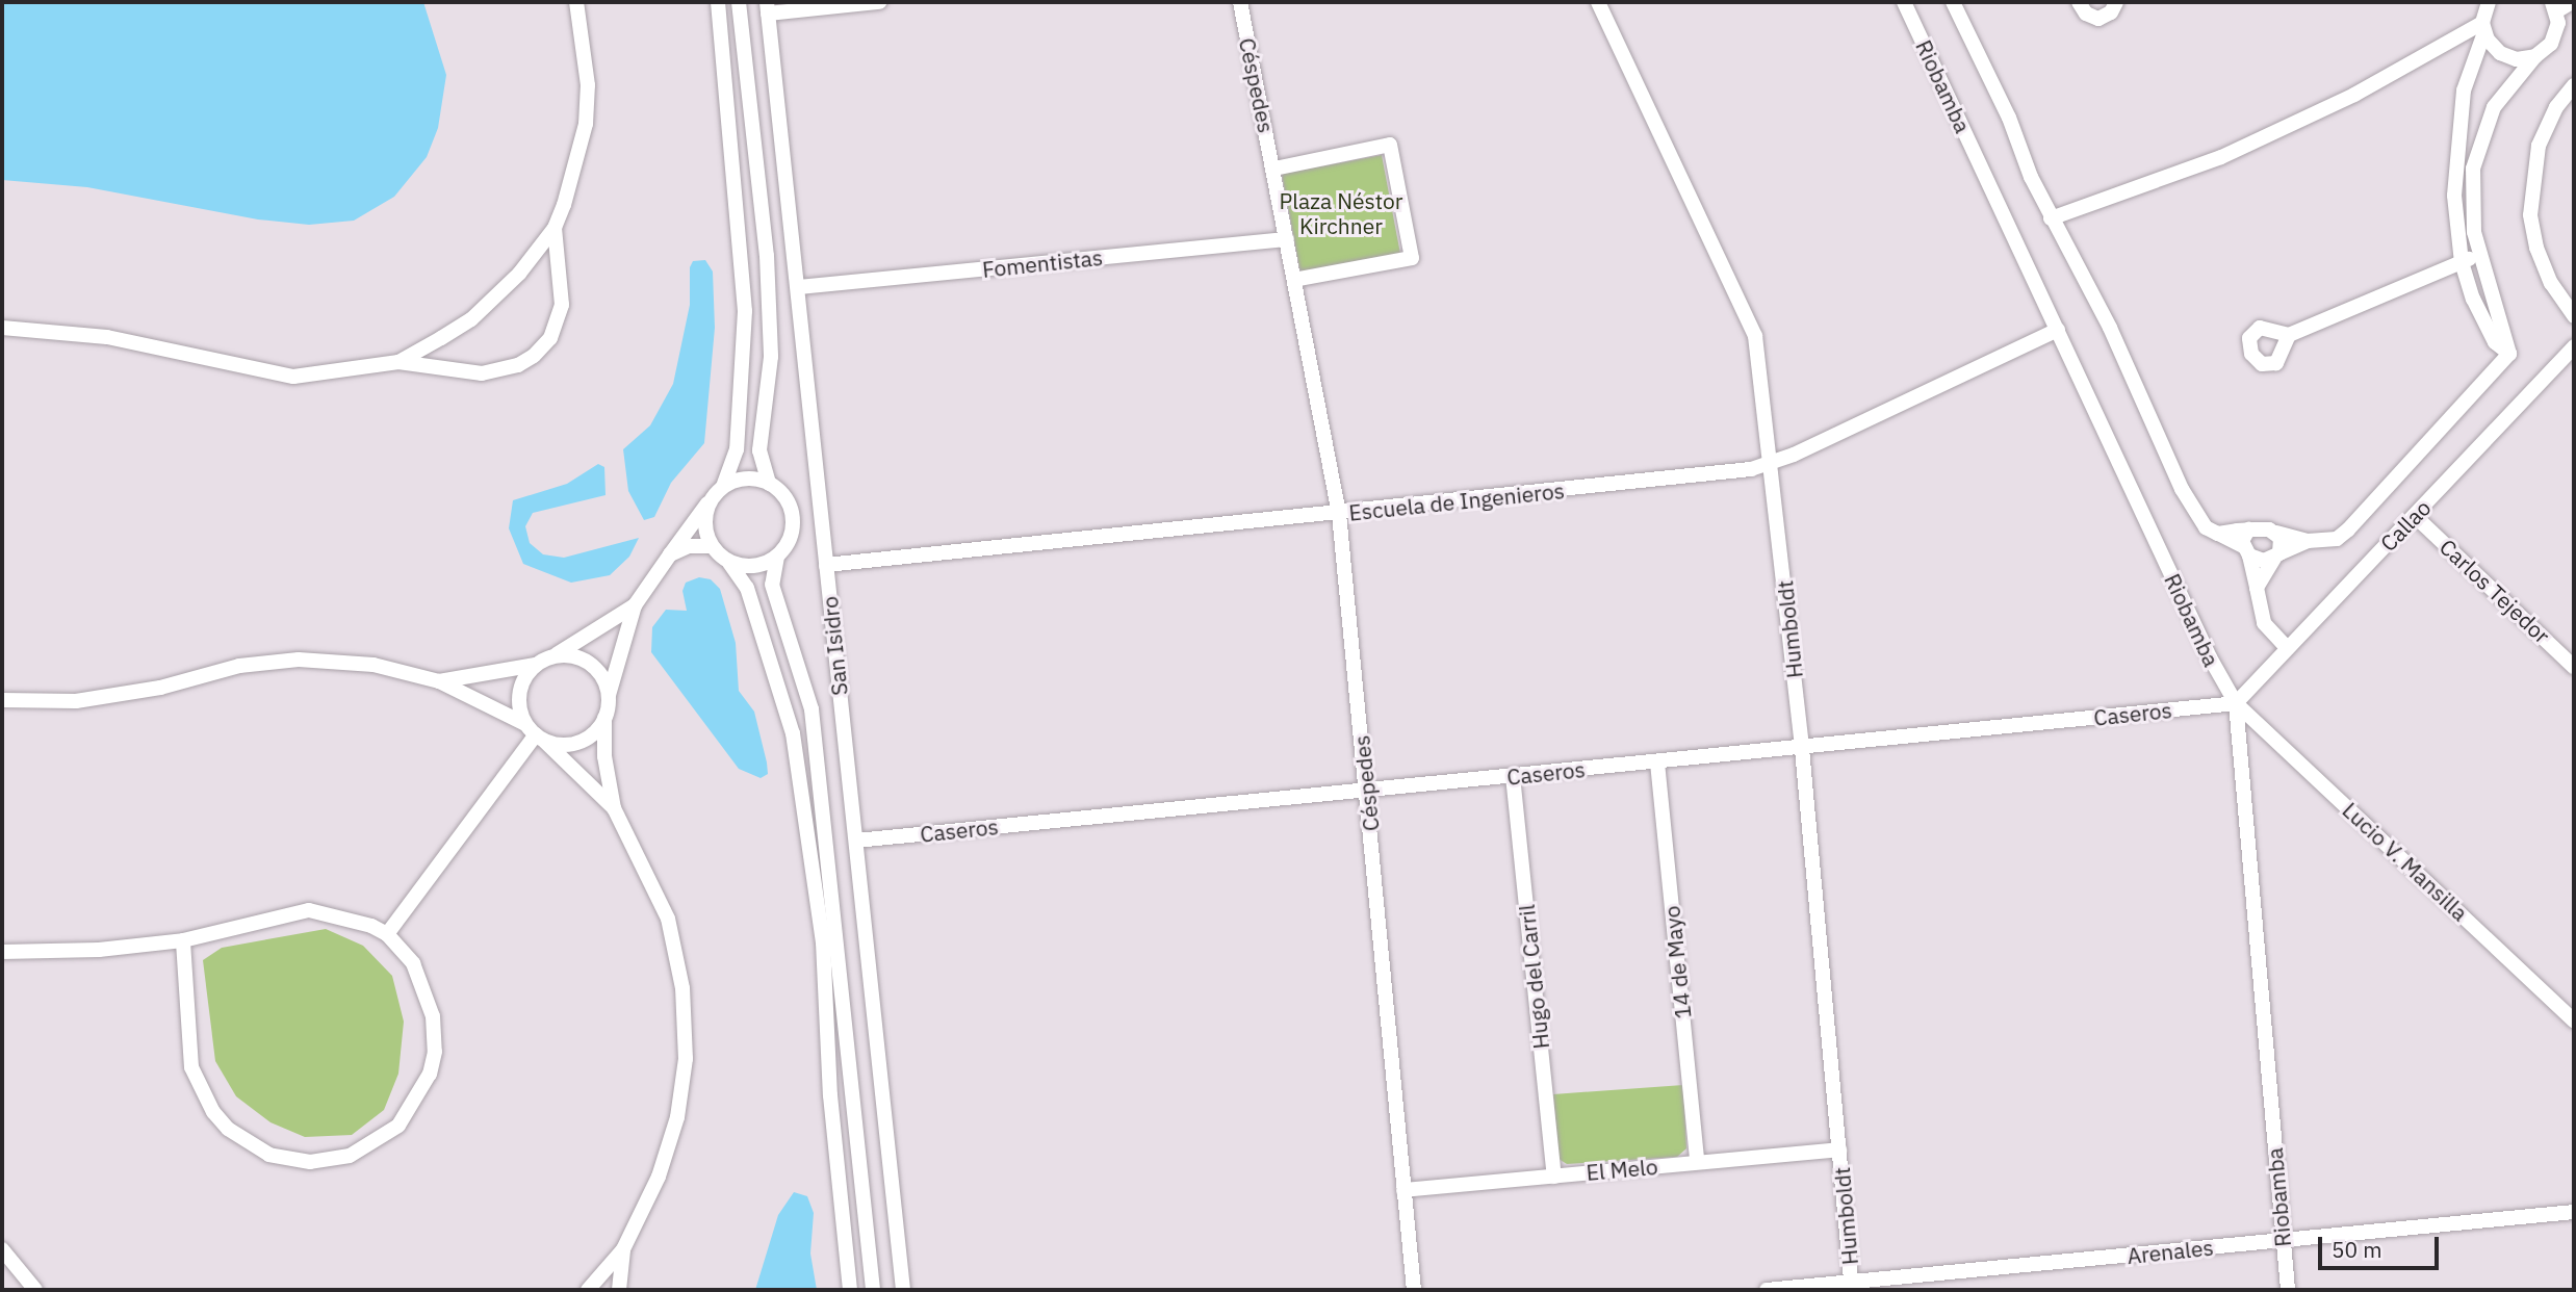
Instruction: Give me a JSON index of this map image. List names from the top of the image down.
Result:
{
  "streets": {
    "street": [
      "Céspedes",
      "Riobamba",
      "Fomentistas",
      "Escuela de Ingenieros",
      "Callao",
      "Carlos Tejedor",
      "Humboldt",
      "San Isidro",
      "Caseros",
      "Lucio V. Mansilla",
      "14 de Mayo",
      "Hugo del Carril",
      "El Melo",
      "Arenales"
    ]
  },
  "crossings": [
    ["Céspedes", "Fomentistas"],
    ["Céspedes", "Escuela de Ingenieros"],
    ["Céspedes", "Caseros"],
    ["Céspedes", "El Melo"],
    ["Riobamba", "Escuela de Ingenieros"],
    ["Riobamba", "Callao"],
    ["Riobamba", "Caseros"],
    ["Riobamba", "Lucio V. Mansilla"],
    ["Riobamba", "Arenales"],
    ["Fomentistas", "San Isidro"],
    ["Escuela de Ingenieros", "Humboldt"],
    ["Escuela de Ingenieros", "San Isidro"],
    ["Callao", "Carlos Tejedor"],
    ["Callao", "Caseros"],
    ["Callao", "Lucio V. Mansilla"],
    ["Humboldt", "Caseros"],
    ["Humboldt", "El Melo"],
    ["Humboldt", "Arenales"],
    ["San Isidro", "Caseros"],
    ["Caseros", "Lucio V. Mansilla"],
    ["Caseros", "14 de Mayo"],
    ["Caseros", "Hugo del Carril"],
    ["14 de Mayo", "El Melo"],
    ["Hugo del Carril", "El Melo"]
  ],
  "parks": ["Plaza Néstor Kirchner"],
  "scale_bar": "50 m"
}
